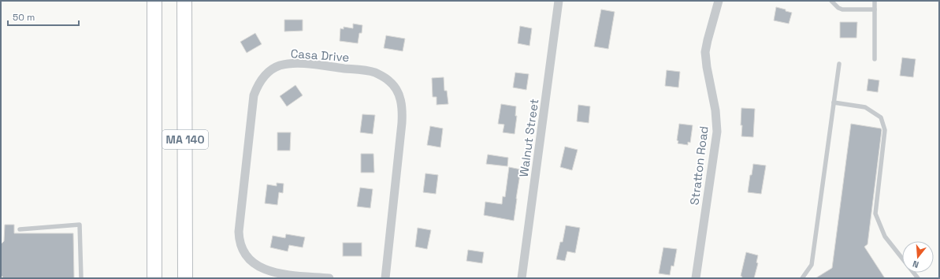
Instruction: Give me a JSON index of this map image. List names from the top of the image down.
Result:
{
  "streets": {
    "highway": ["MA 140"],
    "street": ["Casa Drive", "Walnut Street", "Stratton Road"]
  },
  "scale_bar": "50 m",
  "north": "bottom"
}
